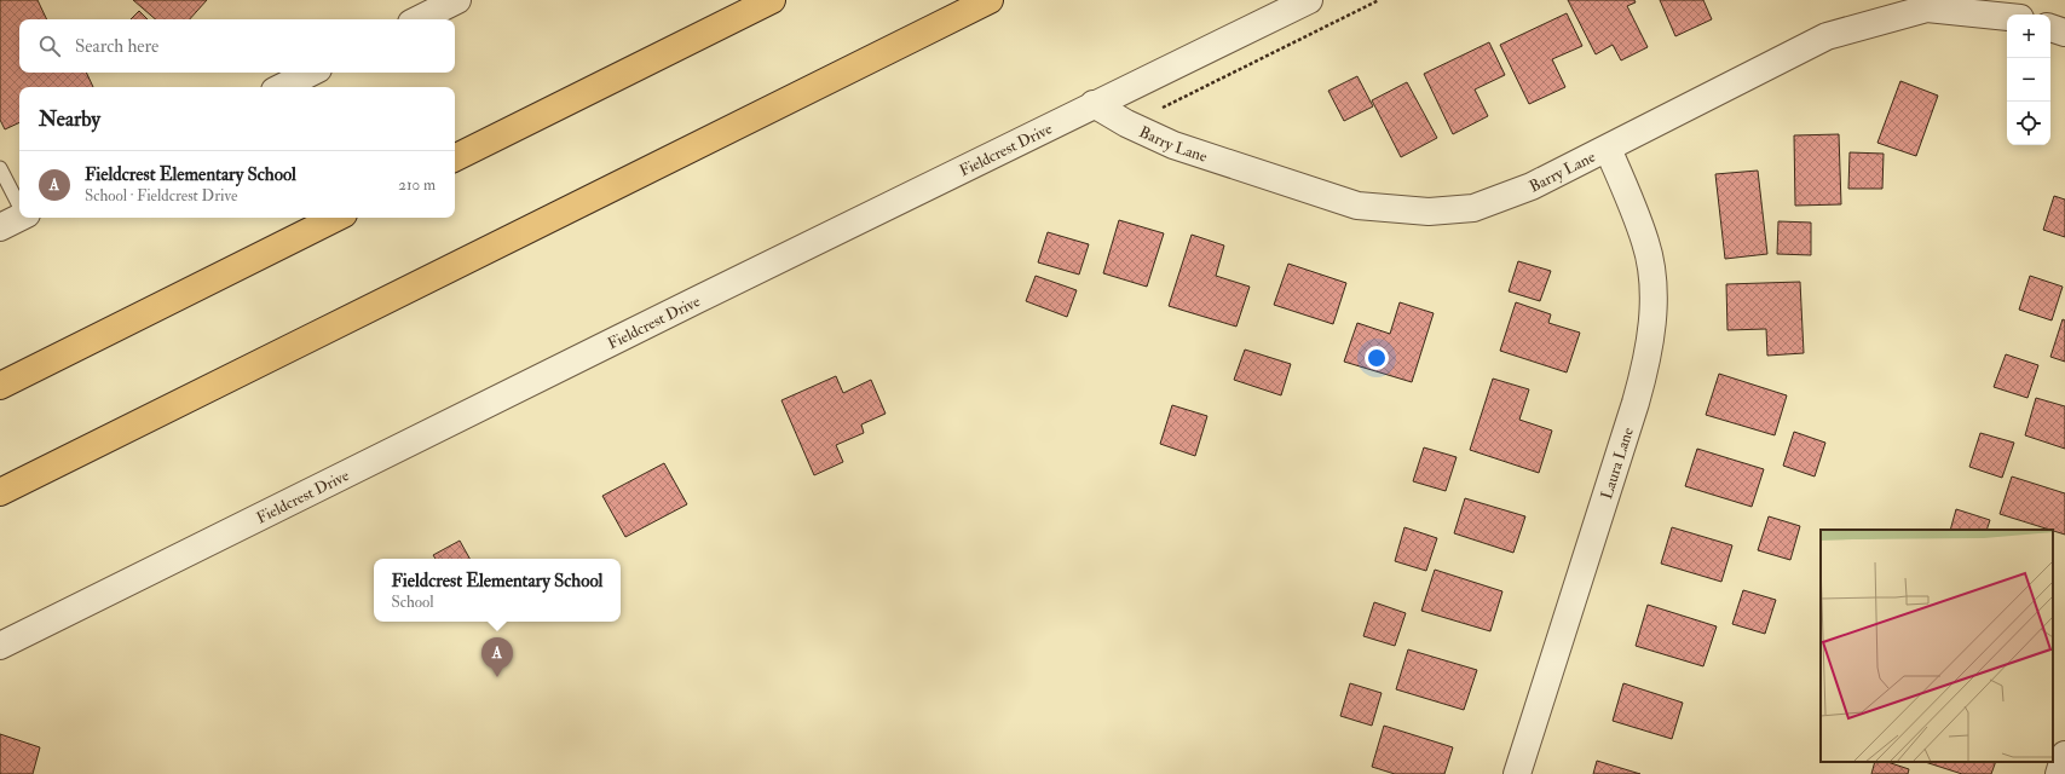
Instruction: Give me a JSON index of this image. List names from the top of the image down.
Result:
{
  "streets": {
    "street": ["Barry Lane", "Fieldcrest Drive", "Laura Lane"]
  },
  "crossings": [
    ["Barry Lane", "Fieldcrest Drive"],
    ["Barry Lane", "Laura Lane"]
  ],
  "page": {
    "map_buttons": ["+", "−"],
    "search": "Search here",
    "heading": "Nearby",
    "list": [
      {
        "mark": "A",
        "name": "Fieldcrest Elementary School",
        "note": "School · Fieldcrest Drive",
        "value": "210 m"
      }
    ],
    "popup": ["Fieldcrest Elementary School", "School"],
    "pins": "A"
  }
}
